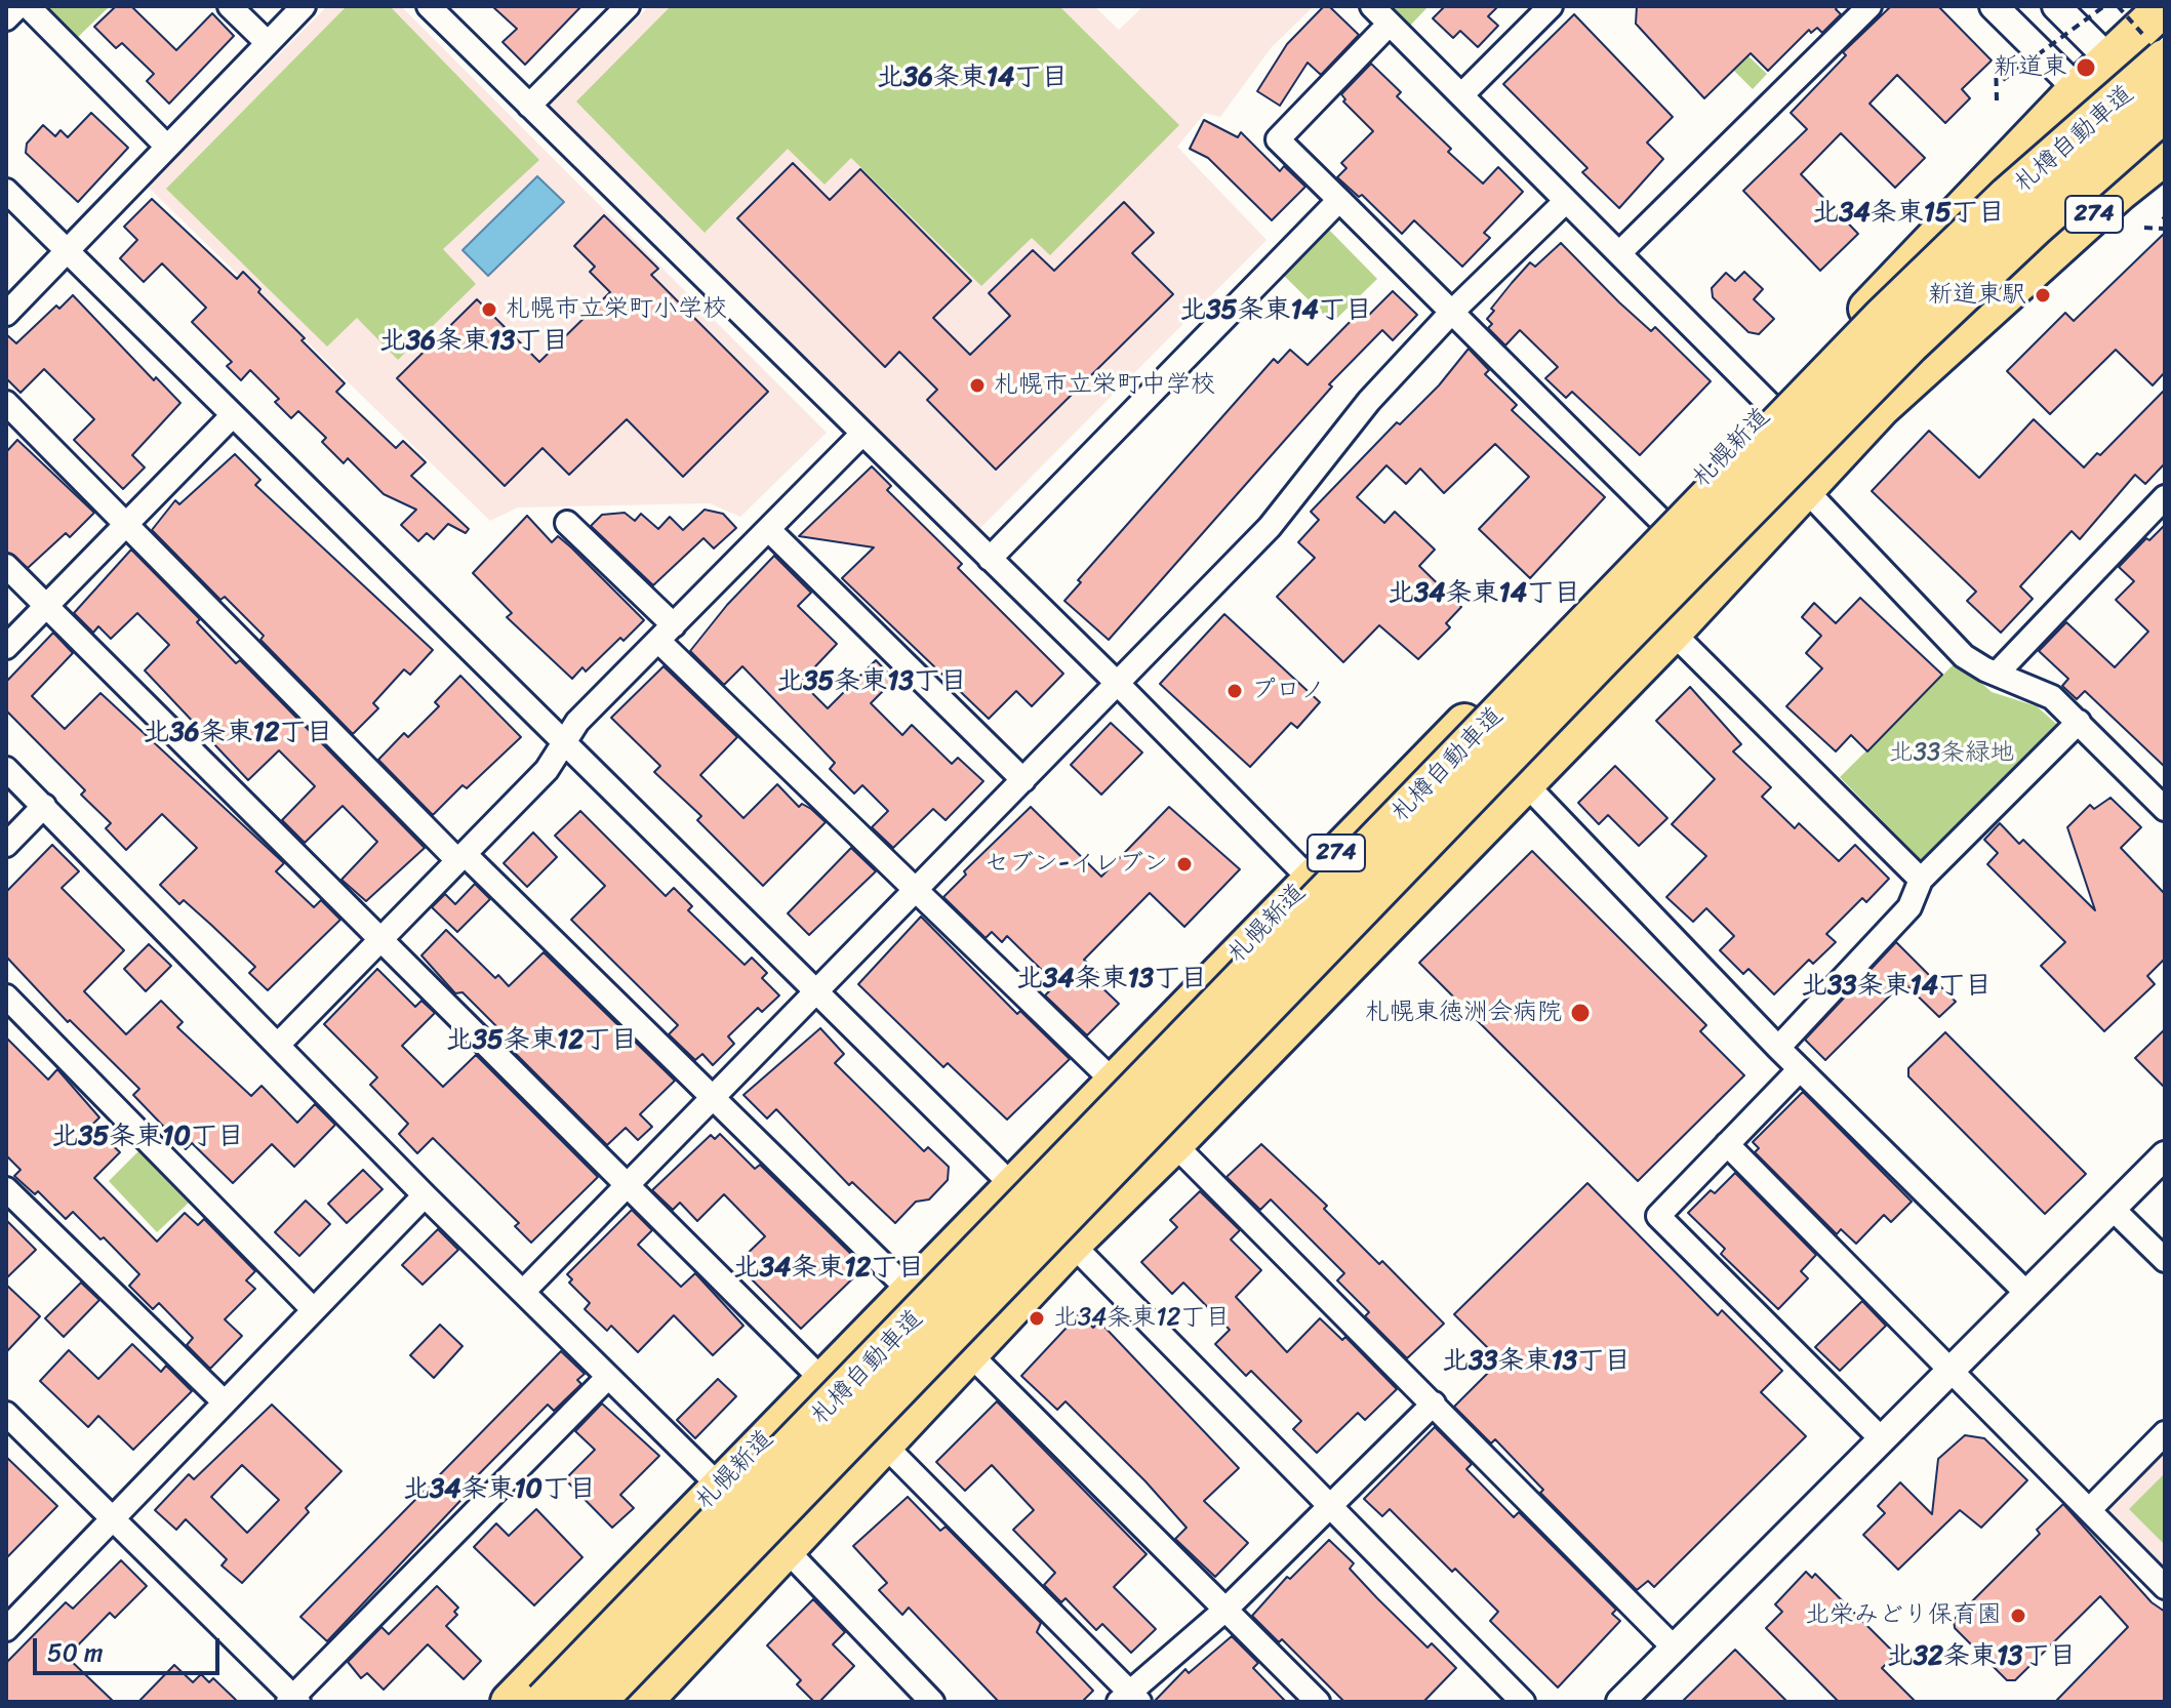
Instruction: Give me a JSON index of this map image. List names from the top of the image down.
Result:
{
  "streets": {
    "highway": ["札樽自動車道", "274", "札幌新道"]
  },
  "districts": [
    "北36条東14丁目",
    "北34条東15丁目",
    "北35条東14丁目",
    "北36条東13丁目",
    "北34条東14丁目",
    "北35条東13丁目",
    "北36条東12丁目",
    "北34条東13丁目",
    "北33条東14丁目",
    "北35条東12丁目",
    "北35条東10丁目",
    "北34条東12丁目",
    "北33条東13丁目",
    "北34条東10丁目",
    "北32条東13丁目"
  ],
  "parks": ["北33条緑地"],
  "places": [
    "新道東",
    "新道東駅",
    "札幌市立栄町小学校",
    "札幌市立栄町中学校",
    "プロノ",
    "セブン-イレブン",
    "札幌東徳洲会病院",
    "北34条東12丁目",
    "北栄みどり保育園"
  ],
  "scale_bar": "50 m"
}
